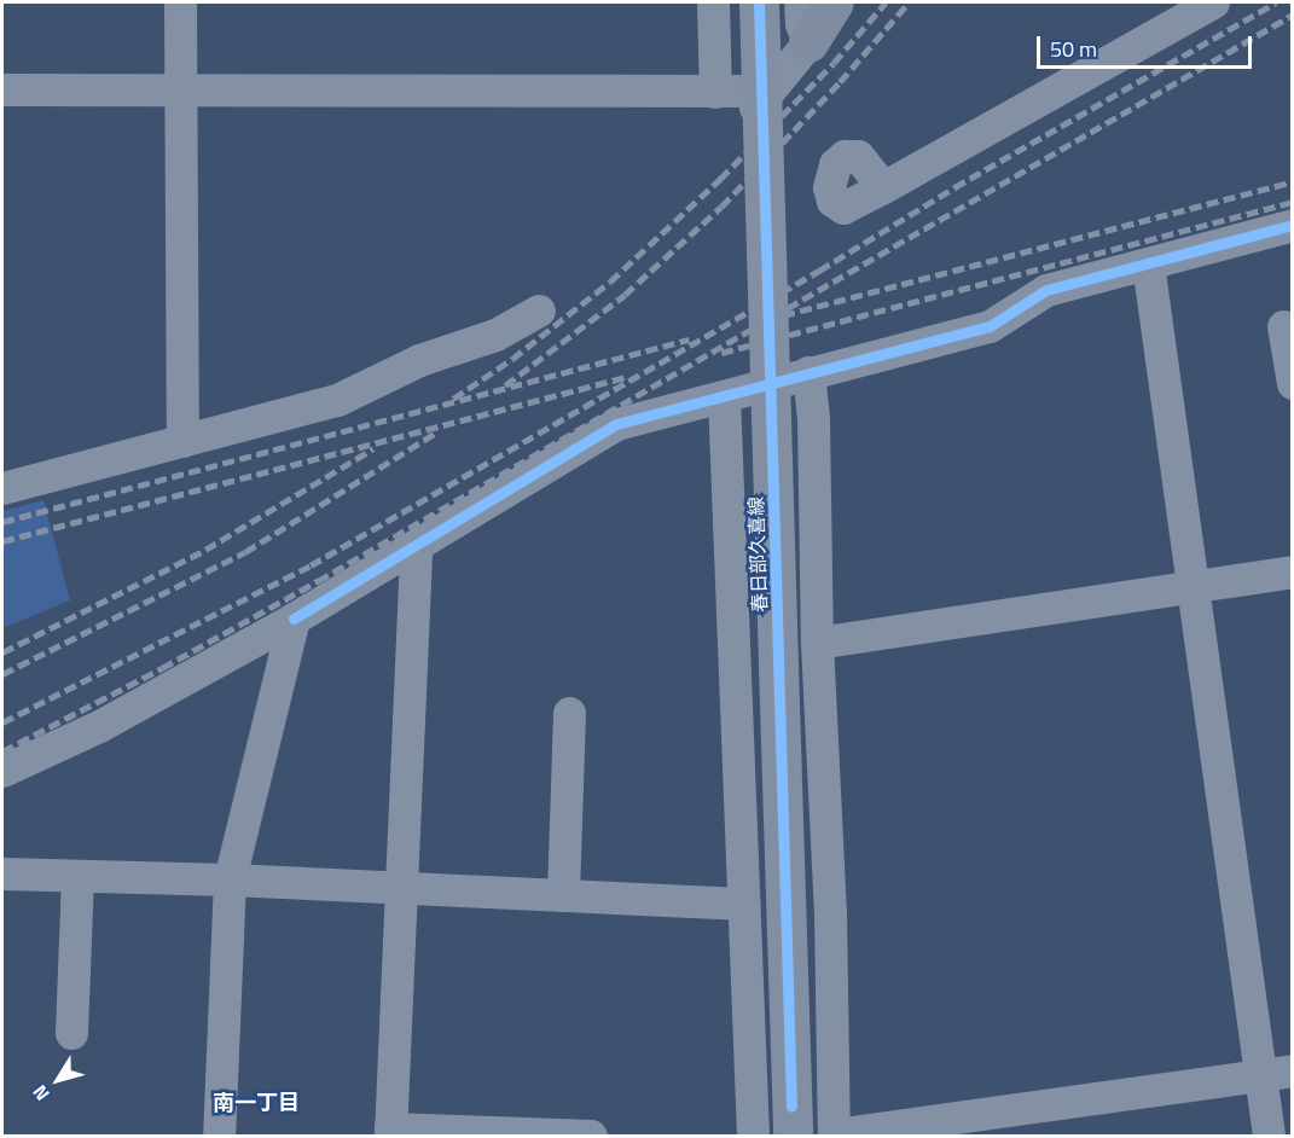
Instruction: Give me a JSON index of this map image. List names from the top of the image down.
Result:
{
  "streets": {
    "main road": ["春日部久喜線"]
  },
  "districts": ["南一丁目"],
  "scale_bar": "50 m",
  "north": "bottom left"
}
